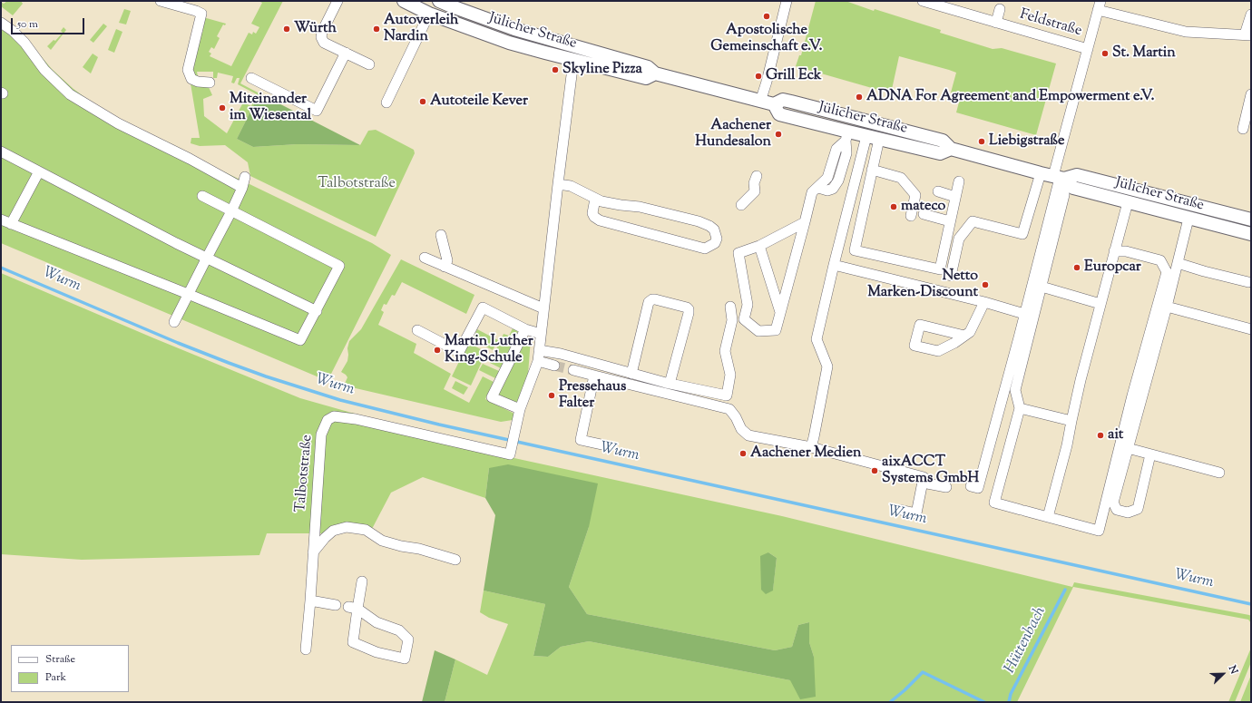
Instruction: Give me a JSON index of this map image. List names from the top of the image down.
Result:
{
  "streets": {
    "main road": ["Jülicher Straße"],
    "street": ["Feldstraße", "Talbotstraße"]
  },
  "crossings": [
    ["Jülicher Straße", "Talbotstraße"]
  ],
  "water": ["Wurm", "Hüttenbach"],
  "parks": ["Talbotstraße"],
  "places": [
    "Apostolische Gemeinschaft e.V.",
    "Würth",
    "Autoverleih Nardin",
    "St. Martin",
    "Skyline Pizza",
    "Grill Eck",
    "ADNA For Agreement and Empowerment e.V.",
    "Autoteile Kever",
    "Miteinander im Wiesental",
    "Aachener Hundesalon",
    "Liebigstraße",
    "mateco",
    "Europcar",
    "Netto Marken-Discount",
    "Martin Luther King-Schule",
    "Pressehaus Falter",
    "ait",
    "Aachener Medien",
    "aixACCT Systems GmbH"
  ],
  "legend": ["Straße", "Park"],
  "scale_bar": "50 m",
  "north": "top right"
}
